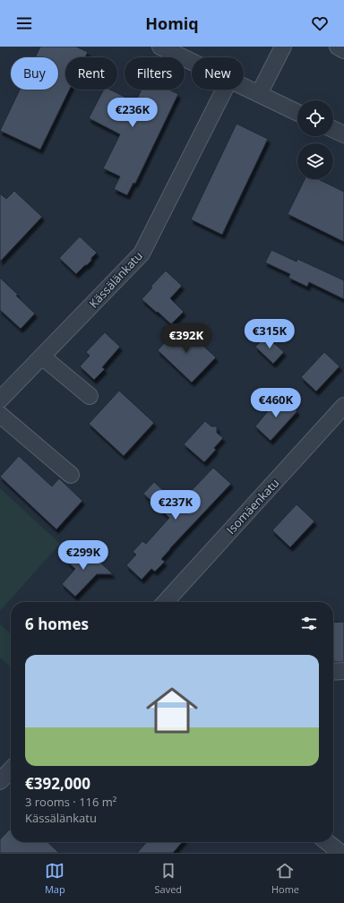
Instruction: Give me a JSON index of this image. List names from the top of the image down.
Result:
{
  "streets": {
    "street": ["Kässälänkatu", "Isomäenkatu"]
  },
  "page": {
    "header": "Homiq",
    "chip": [
      "Buy",
      "Rent",
      "Filters",
      "New"
    ],
    "price": [
      "€236K",
      "€315K",
      "€392K",
      "€460K",
      "€237K",
      "€299K"
    ],
    "heading": "6 homes",
    "list": [
      {
        "name": "€392,000",
        "note": "3 rooms · 116 m² · Kässälänkatu"
      }
    ],
    "tabs": ["Map", "Saved", "Home"]
  }
}
